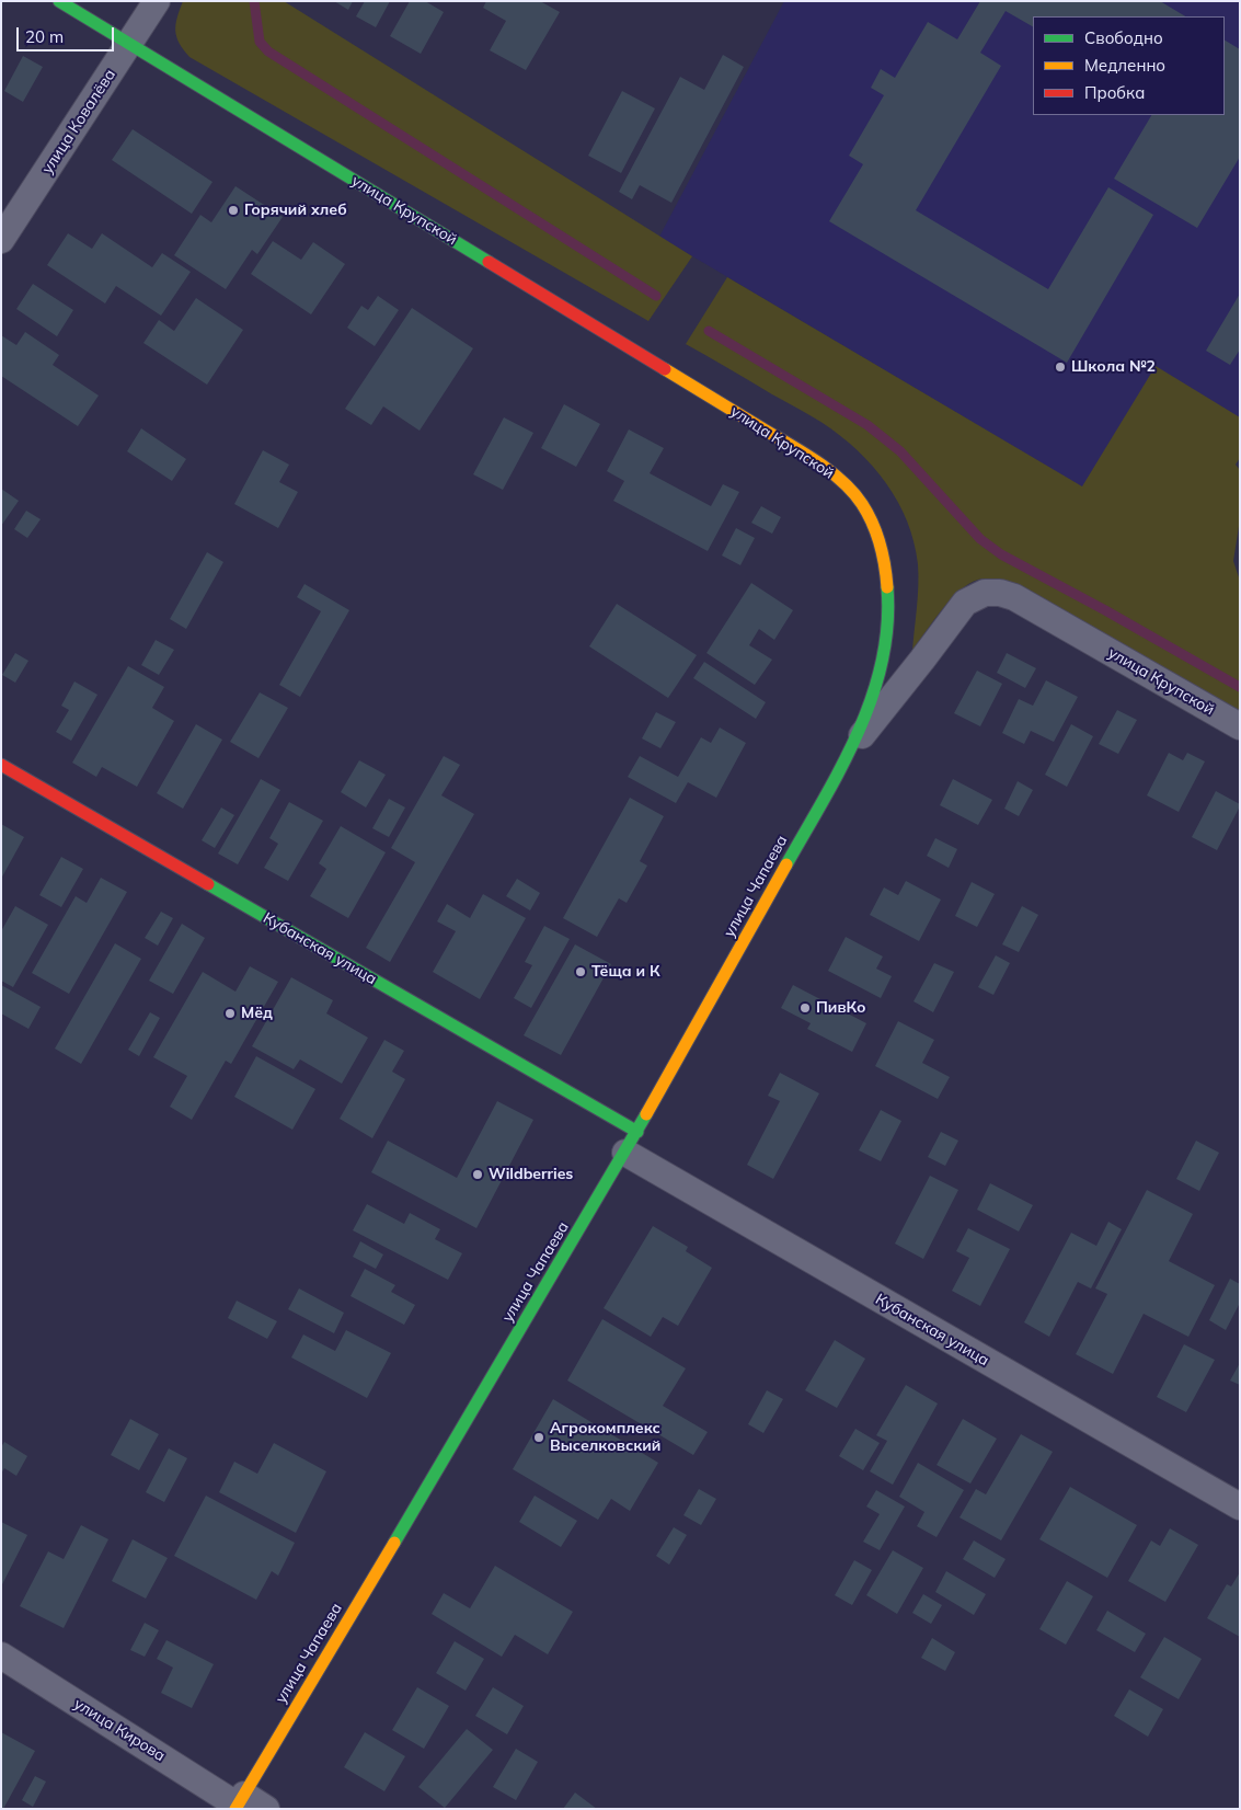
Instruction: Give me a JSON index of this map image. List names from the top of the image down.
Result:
{
  "streets": {
    "street": [
      "улица Ковалёва",
      "улица Крупской",
      "улица Чапаева",
      "Кубанская улица",
      "улица Кирова"
    ]
  },
  "crossings": [
    ["улица Ковалёва", "улица Крупской"],
    ["улица Крупской", "улица Чапаева"],
    ["улица Чапаева", "Кубанская улица"],
    ["улица Чапаева", "улица Кирова"]
  ],
  "places": [
    "Горячий хлеб",
    "Школа №2",
    "Тёща и К",
    "ПивКо",
    "Мёд",
    "Wildberries",
    "Агрокомплекс Выселковский"
  ],
  "legend": ["Свободно", "Медленно", "Пробка"],
  "scale_bar": "20 m"
}
